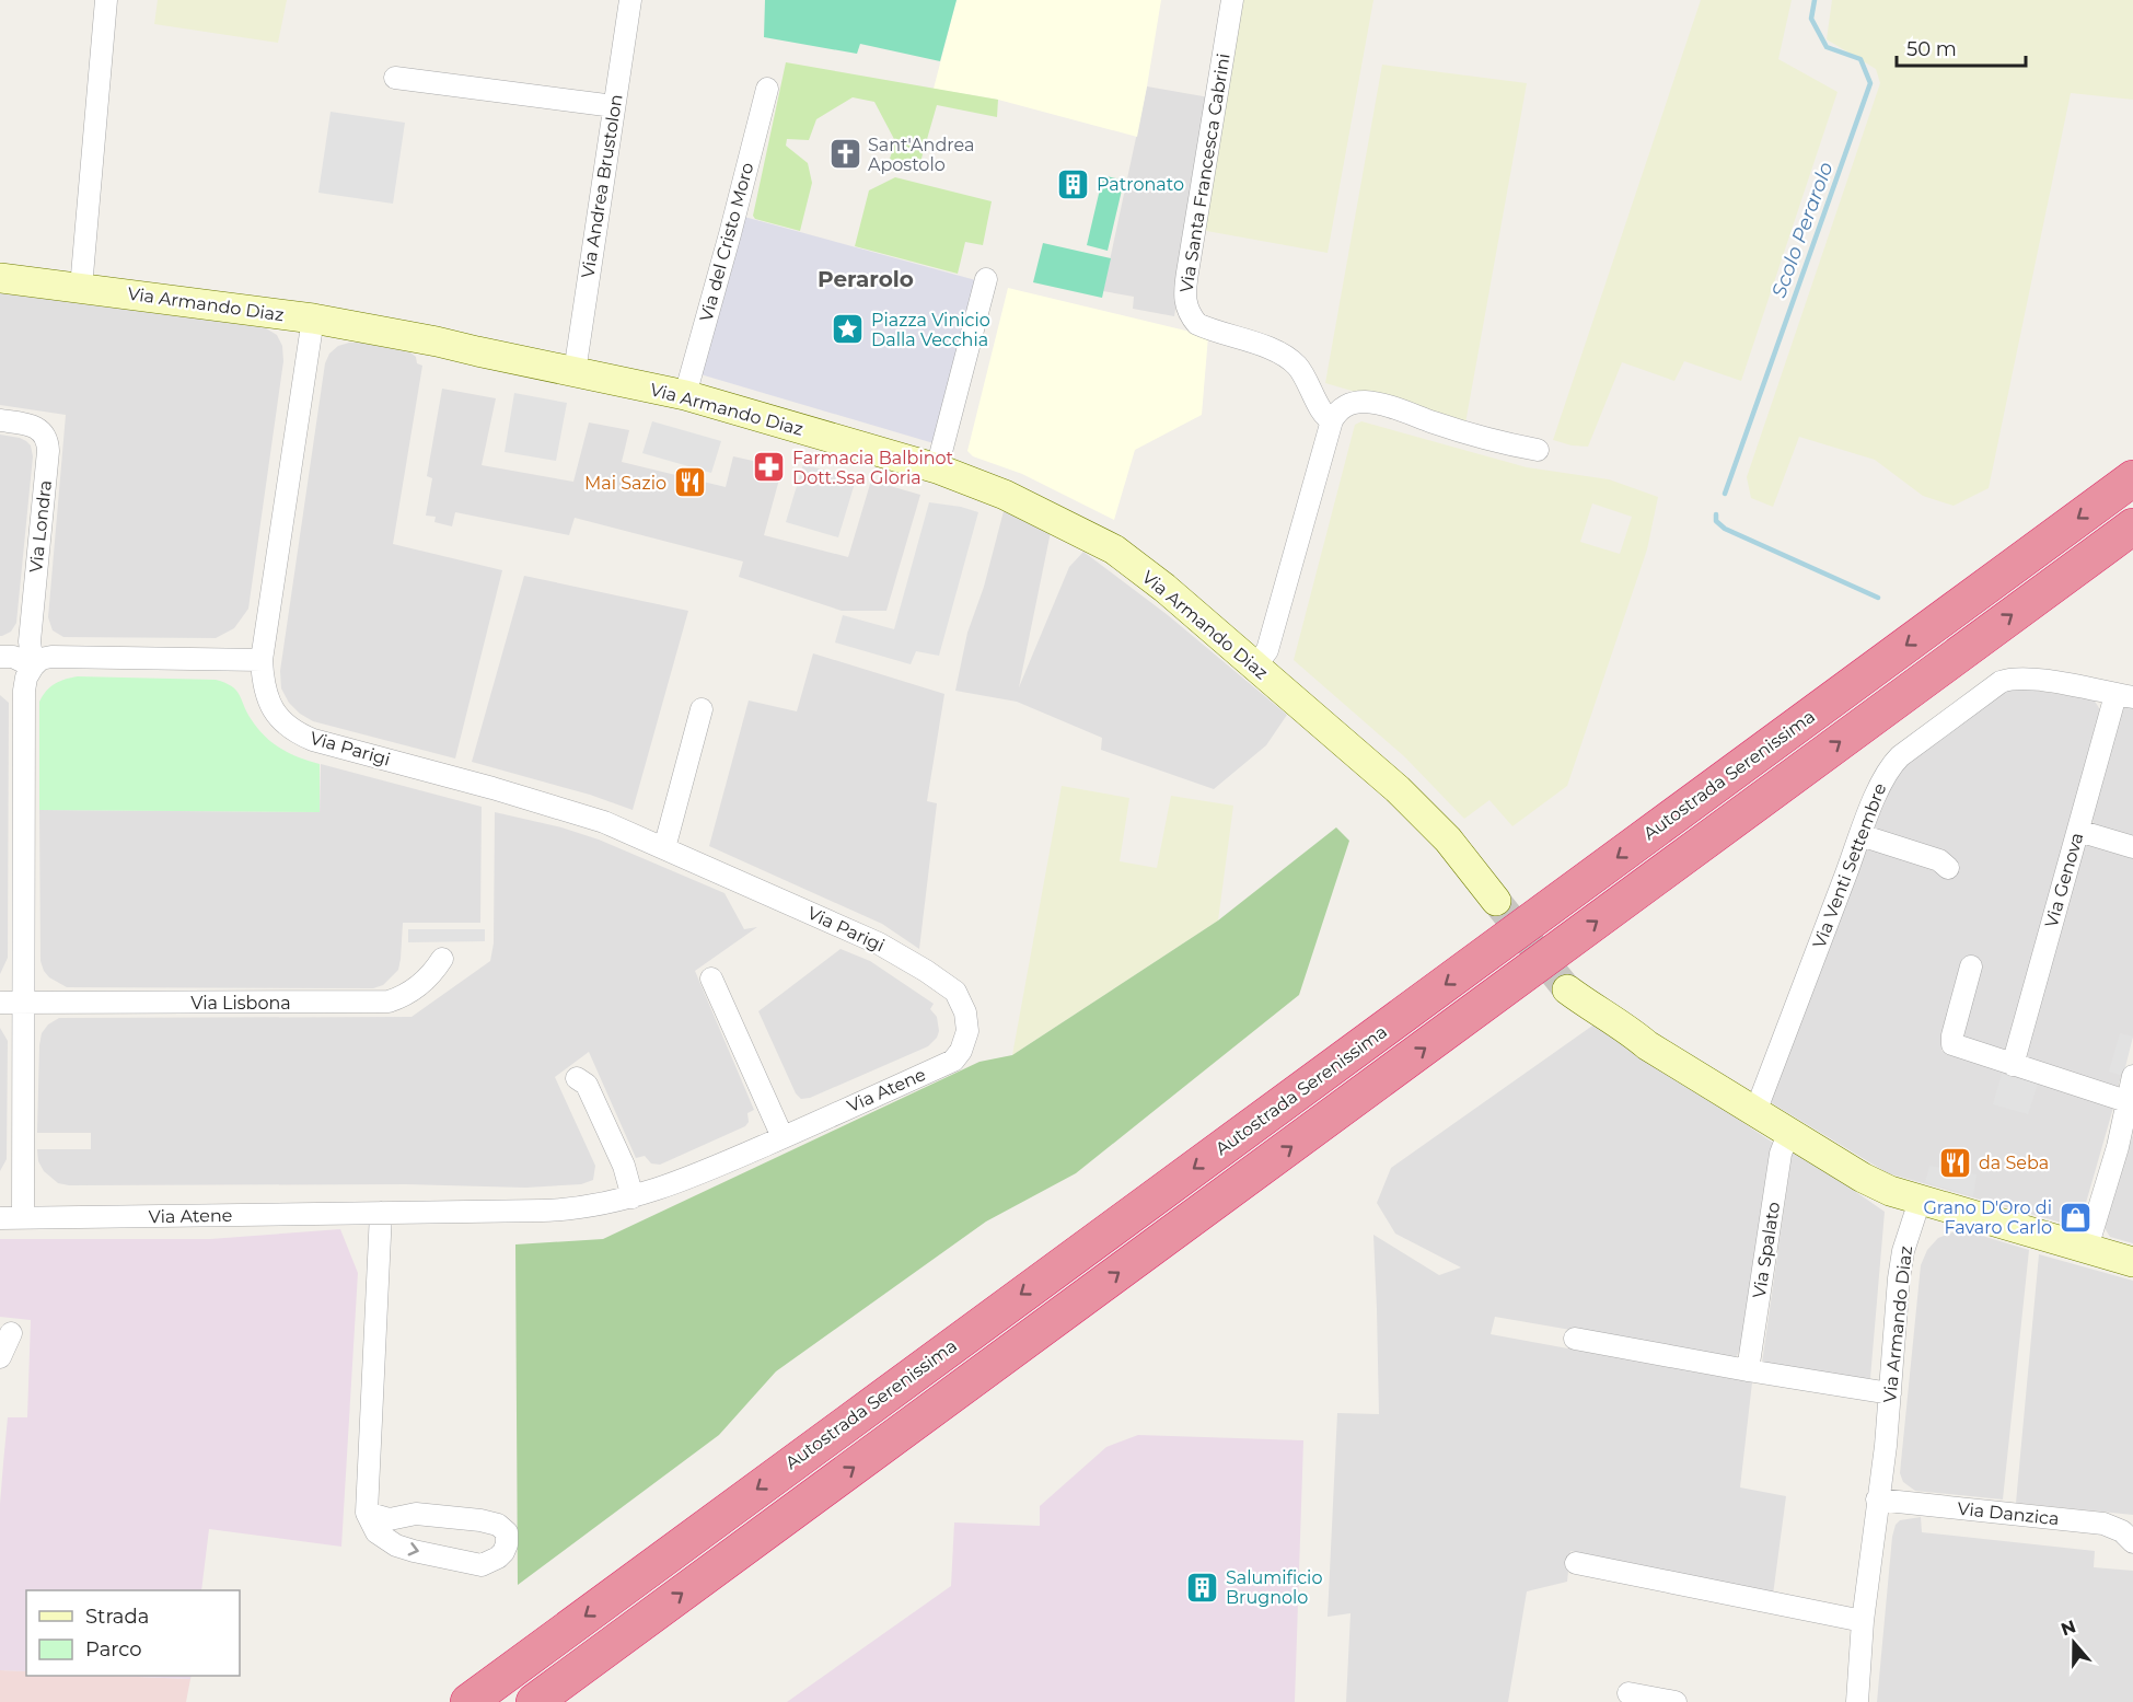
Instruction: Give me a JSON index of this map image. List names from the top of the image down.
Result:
{
  "streets": {
    "highway": ["Autostrada Serenissima"],
    "street": [
      "Via Santa Francesca Cabrini",
      "Via Andrea Brustolon",
      "Via del Cristo Moro",
      "Via Armando Diaz",
      "Via Londra",
      "Via Parigi",
      "Via Venti Settembre",
      "Via Genova",
      "Via Lisbona",
      "Via Atene",
      "Via Spalato",
      "Via Danzica"
    ]
  },
  "crossings": [
    ["Via Andrea Brustolon", "Via Armando Diaz"],
    ["Via del Cristo Moro", "Via Armando Diaz"],
    ["Via Armando Diaz", "Via Parigi"],
    ["Via Armando Diaz", "Via Danzica"],
    ["Via Parigi", "Via Atene"],
    ["Via Venti Settembre", "Via Genova"]
  ],
  "districts": ["Perarolo"],
  "water": ["Scolo Perarolo"],
  "places": {
    "church": ["Sant'Andrea Apostolo"],
    "building": ["Patronato", "Salumificio Brugnolo"],
    "place": ["Piazza Vinicio Dalla Vecchia"],
    "pharmacy": ["Farmacia Balbinot Dott.Ssa Gloria"],
    "restaurant": ["Mai Sazio", "da Seba"],
    "shop": ["Grano D'Oro di Favaro Carlo"]
  },
  "legend": ["Strada", "Parco"],
  "scale_bar": "50 m",
  "north": "top"
}
